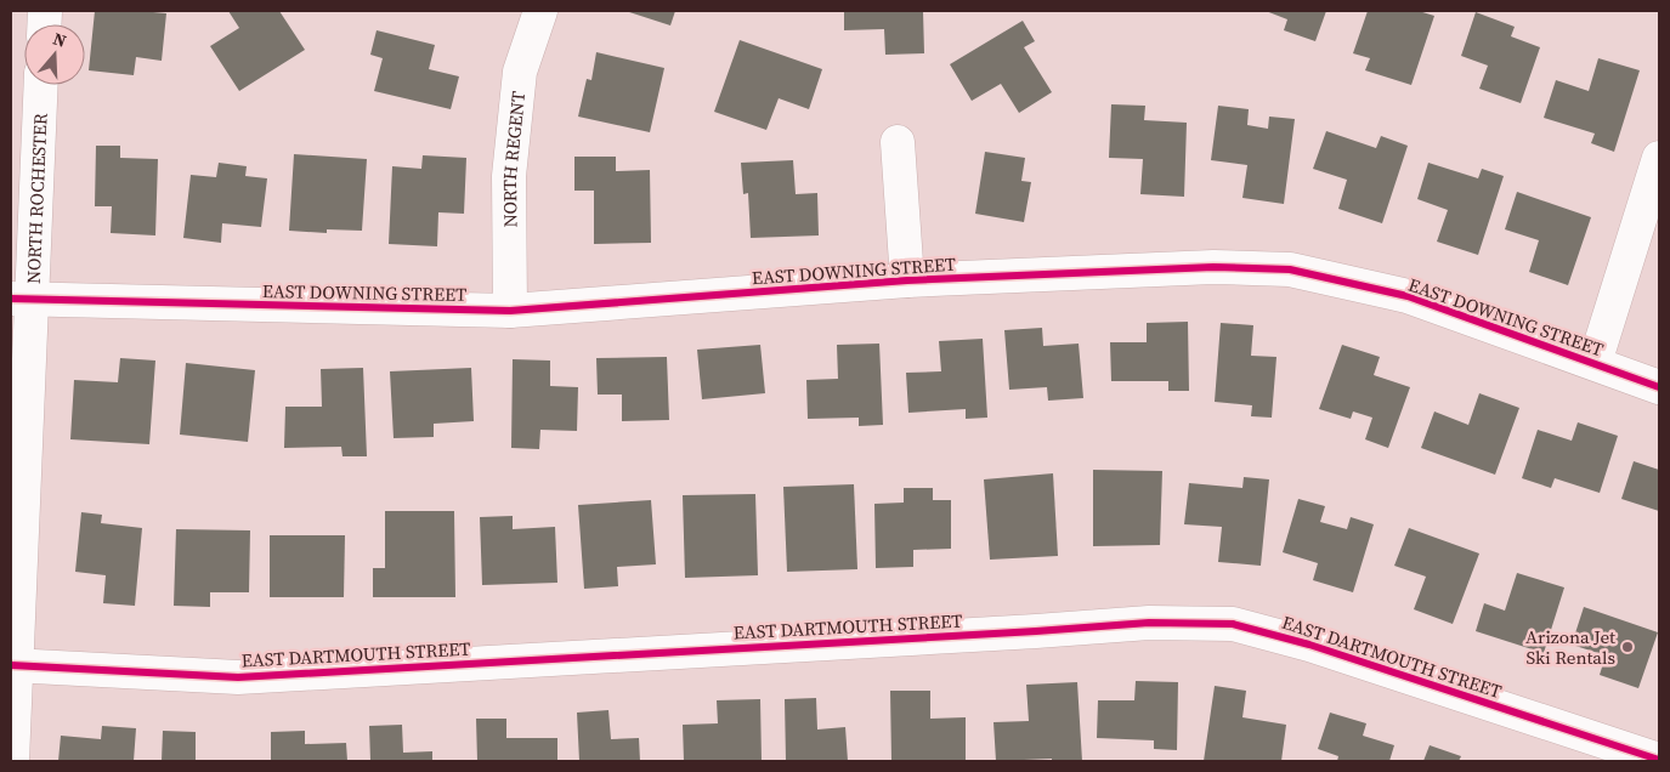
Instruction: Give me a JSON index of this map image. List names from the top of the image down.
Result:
{
  "streets": {
    "street": [
      "NORTH REGENT",
      "NORTH ROCHESTER",
      "EAST DOWNING STREET",
      "EAST DARTMOUTH STREET"
    ]
  },
  "crossings": [
    ["NORTH REGENT", "EAST DOWNING STREET"],
    ["NORTH ROCHESTER", "EAST DOWNING STREET"],
    ["NORTH ROCHESTER", "EAST DARTMOUTH STREET"]
  ],
  "places": ["Arizona Jet Ski Rentals"],
  "north": "top"
}
